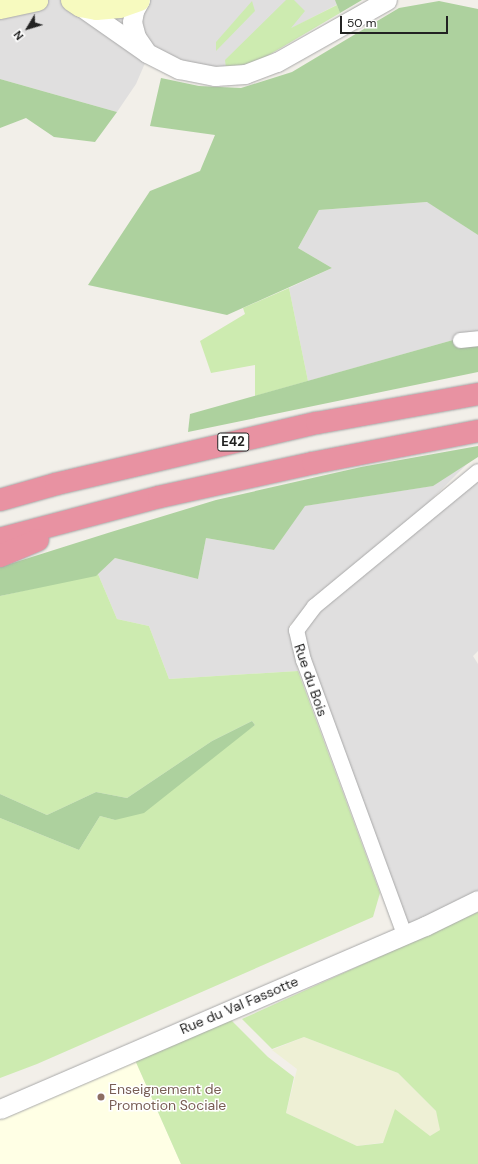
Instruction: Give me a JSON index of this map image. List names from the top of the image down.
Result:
{
  "streets": {
    "highway": ["E42"],
    "street": ["Rue du Bois", "Rue du Val Fassotte"]
  },
  "crossings": [
    ["Rue du Bois", "Rue du Val Fassotte"]
  ],
  "places": ["Enseignement de Promotion Sociale"],
  "scale_bar": "50 m",
  "north": "bottom left"
}
